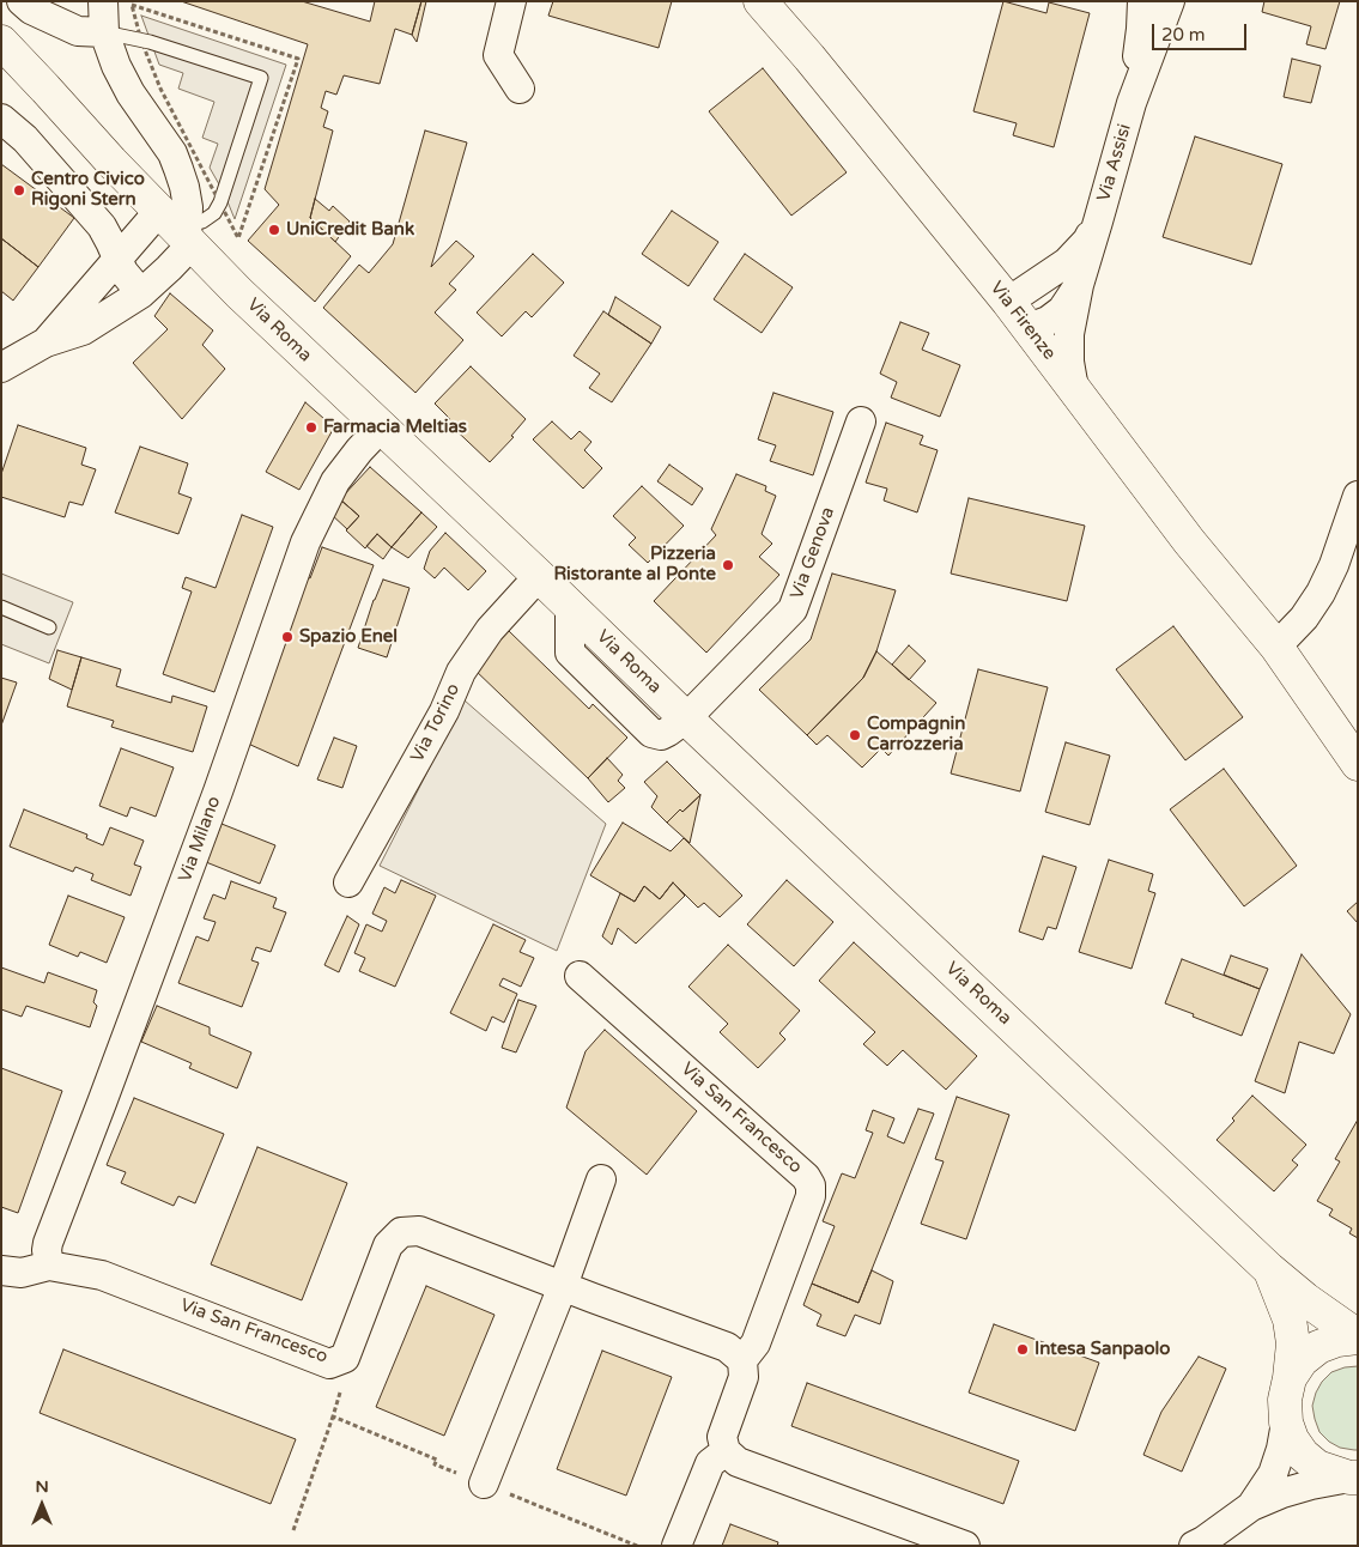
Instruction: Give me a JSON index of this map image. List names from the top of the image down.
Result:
{
  "streets": {
    "main road": ["Via Firenze", "Via Roma"],
    "street": [
      "Via Assisi",
      "Via Genova",
      "Via Torino",
      "Via Milano",
      "Via San Francesco"
    ]
  },
  "crossings": [
    ["Via Assisi", "Via Firenze"],
    ["Via Roma", "Via Genova"],
    ["Via Roma", "Via Torino"],
    ["Via Roma", "Via Milano"],
    ["Via Milano", "Via San Francesco"]
  ],
  "places": [
    "Centro Civico Rigoni Stern",
    "UniCredit Bank",
    "Farmacia Meltias",
    "Pizzeria Ristorante al Ponte",
    "Spazio Enel",
    "Compagnin Carrozzeria",
    "Intesa Sanpaolo"
  ],
  "scale_bar": "20 m",
  "north": "top"
}
